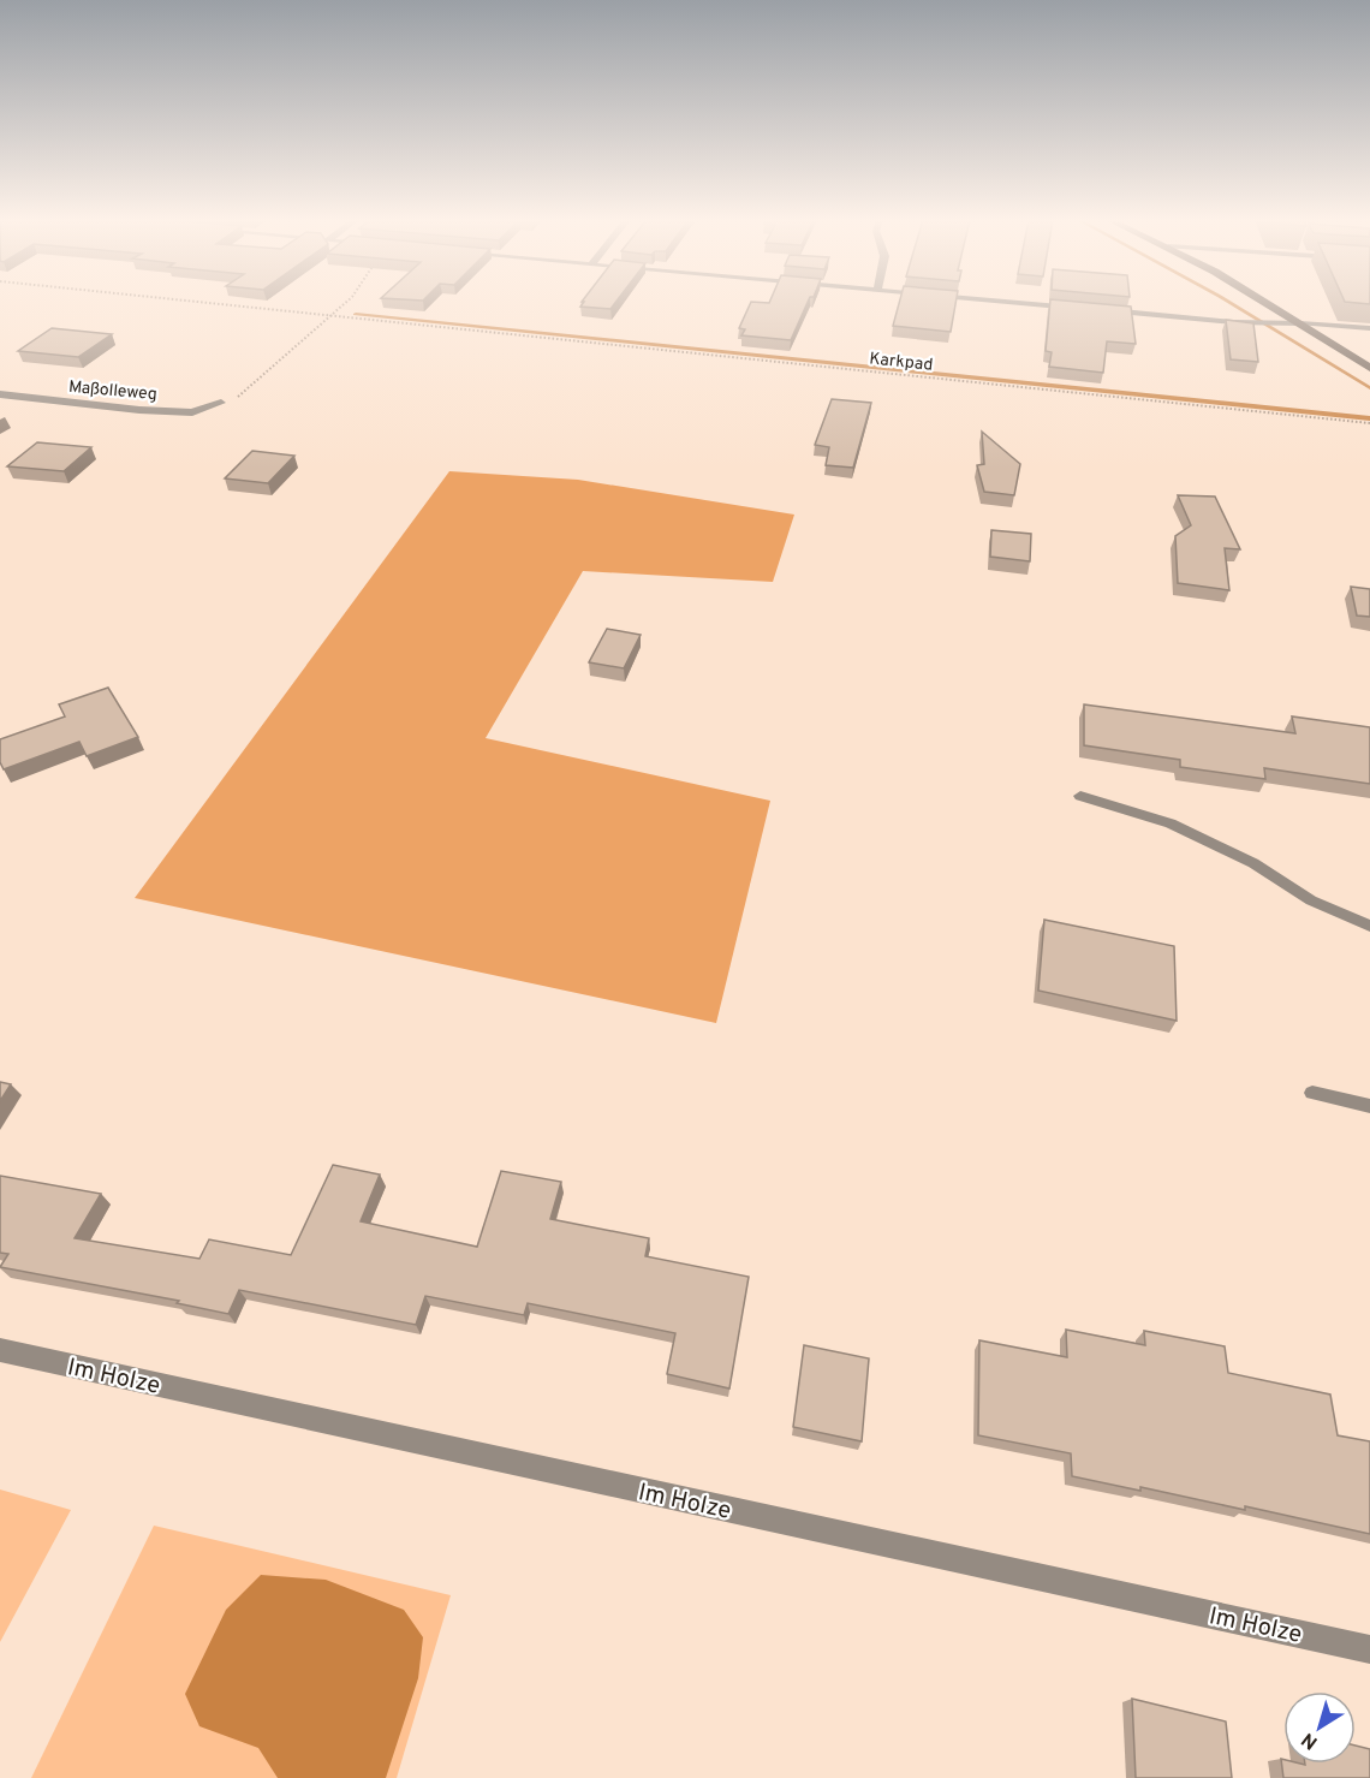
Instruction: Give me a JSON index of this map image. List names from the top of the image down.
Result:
{
  "streets": {
    "street": ["Maßolleweg", "Im Holze"],
    "path": ["Karkpad"]
  },
  "north": "bottom left"
}
